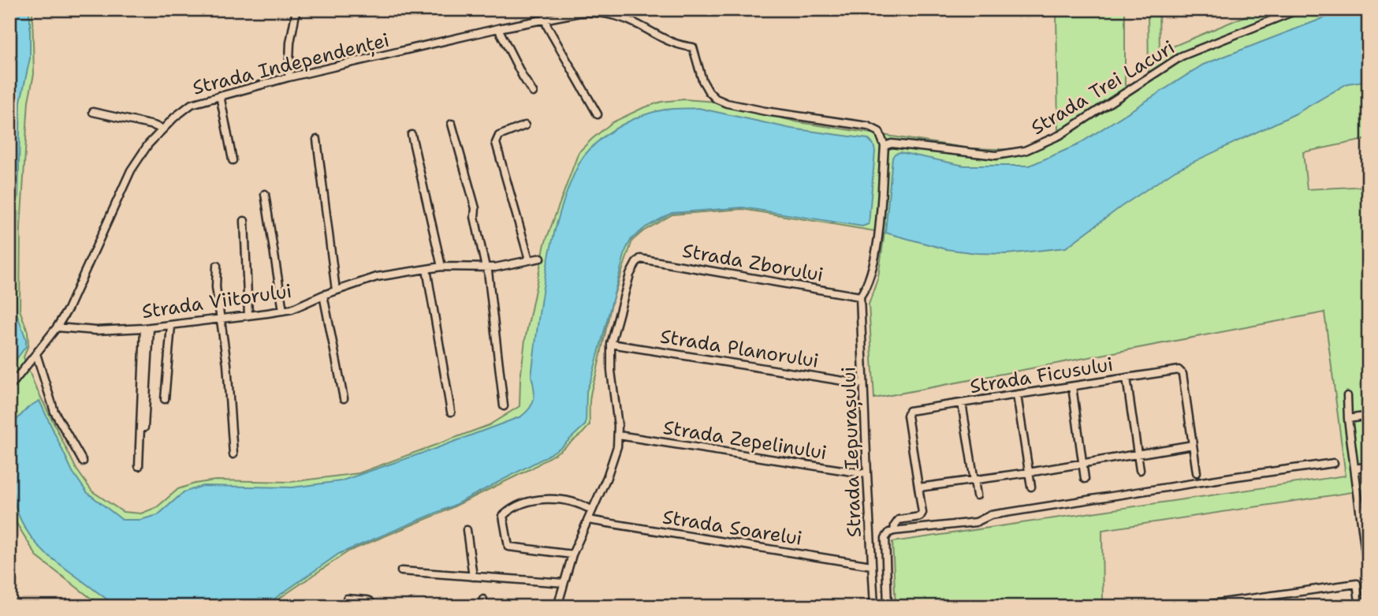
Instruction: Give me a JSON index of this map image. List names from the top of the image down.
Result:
{
  "streets": {
    "street": [
      "Strada Independenței",
      "Strada Trei Lacuri",
      "Strada Zborului",
      "Strada Viitorului",
      "Strada Planorului",
      "Strada Ficusului",
      "Strada Zepelinului",
      "Strada Iepurașului",
      "Strada Soarelui"
    ]
  },
  "crossings": [
    ["Strada Independenței", "Strada Trei Lacuri"],
    ["Strada Independenței", "Strada Viitorului"],
    ["Strada Zborului", "Strada Planorului"],
    ["Strada Zborului", "Strada Iepurașului"],
    ["Strada Planorului", "Strada Iepurașului"],
    ["Strada Ficusului", "Strada Iepurașului"],
    ["Strada Zepelinului", "Strada Iepurașului"],
    ["Strada Iepurașului", "Strada Soarelui"]
  ]
}
